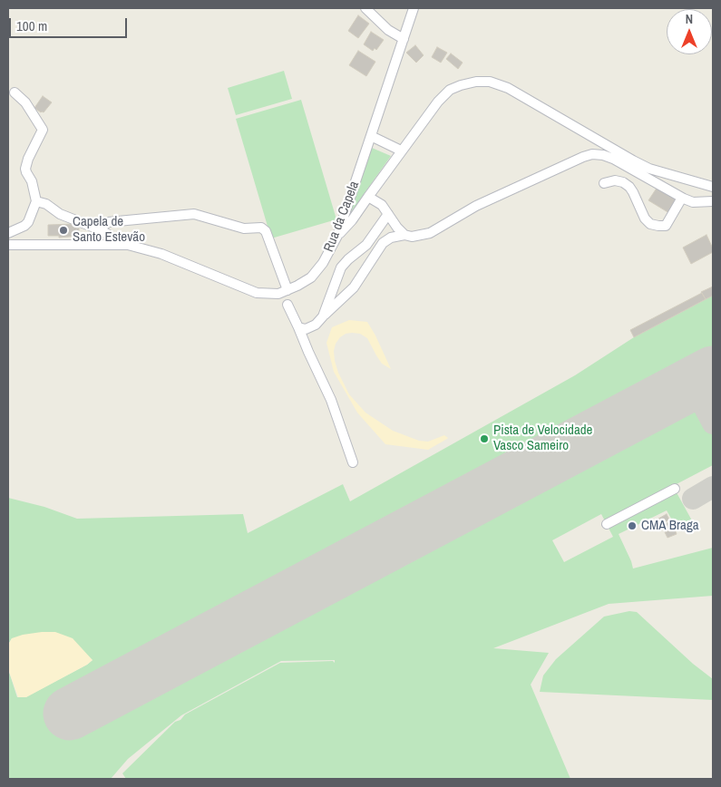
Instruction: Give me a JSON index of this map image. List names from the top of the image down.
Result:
{
  "streets": {
    "street": ["Rua da Capela"]
  },
  "places": ["Capela de Santo Estevão", "Pista de Velocidade Vasco Sameiro", "CMA Braga"],
  "scale_bar": "100 m",
  "north": "top"
}
